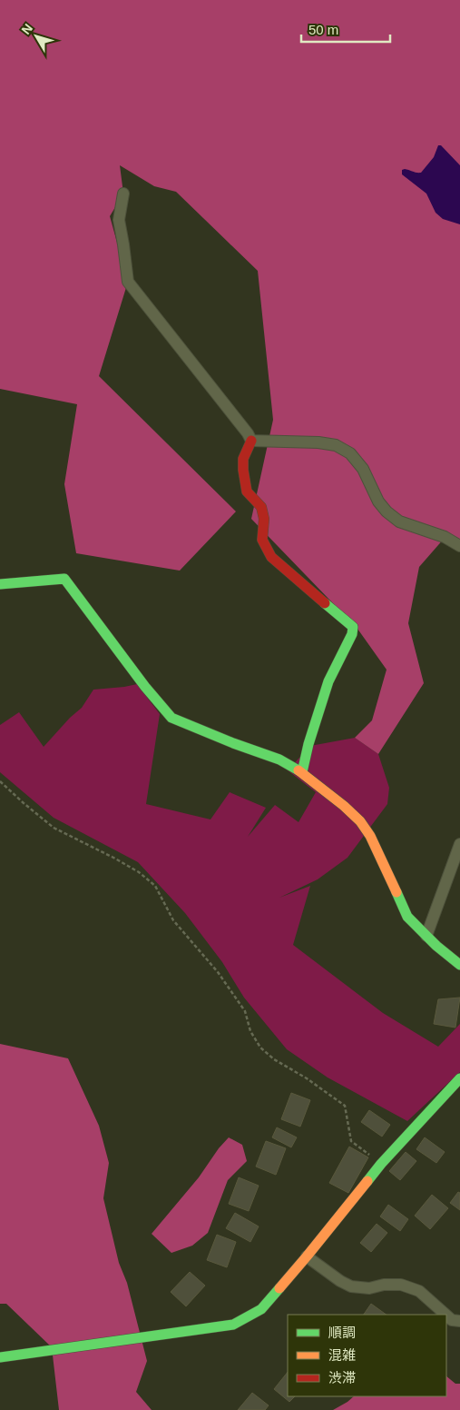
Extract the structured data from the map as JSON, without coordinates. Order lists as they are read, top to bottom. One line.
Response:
{"legend":["順調","混雑","渋滞"],"scale_bar":"50 m","north":"top left"}
